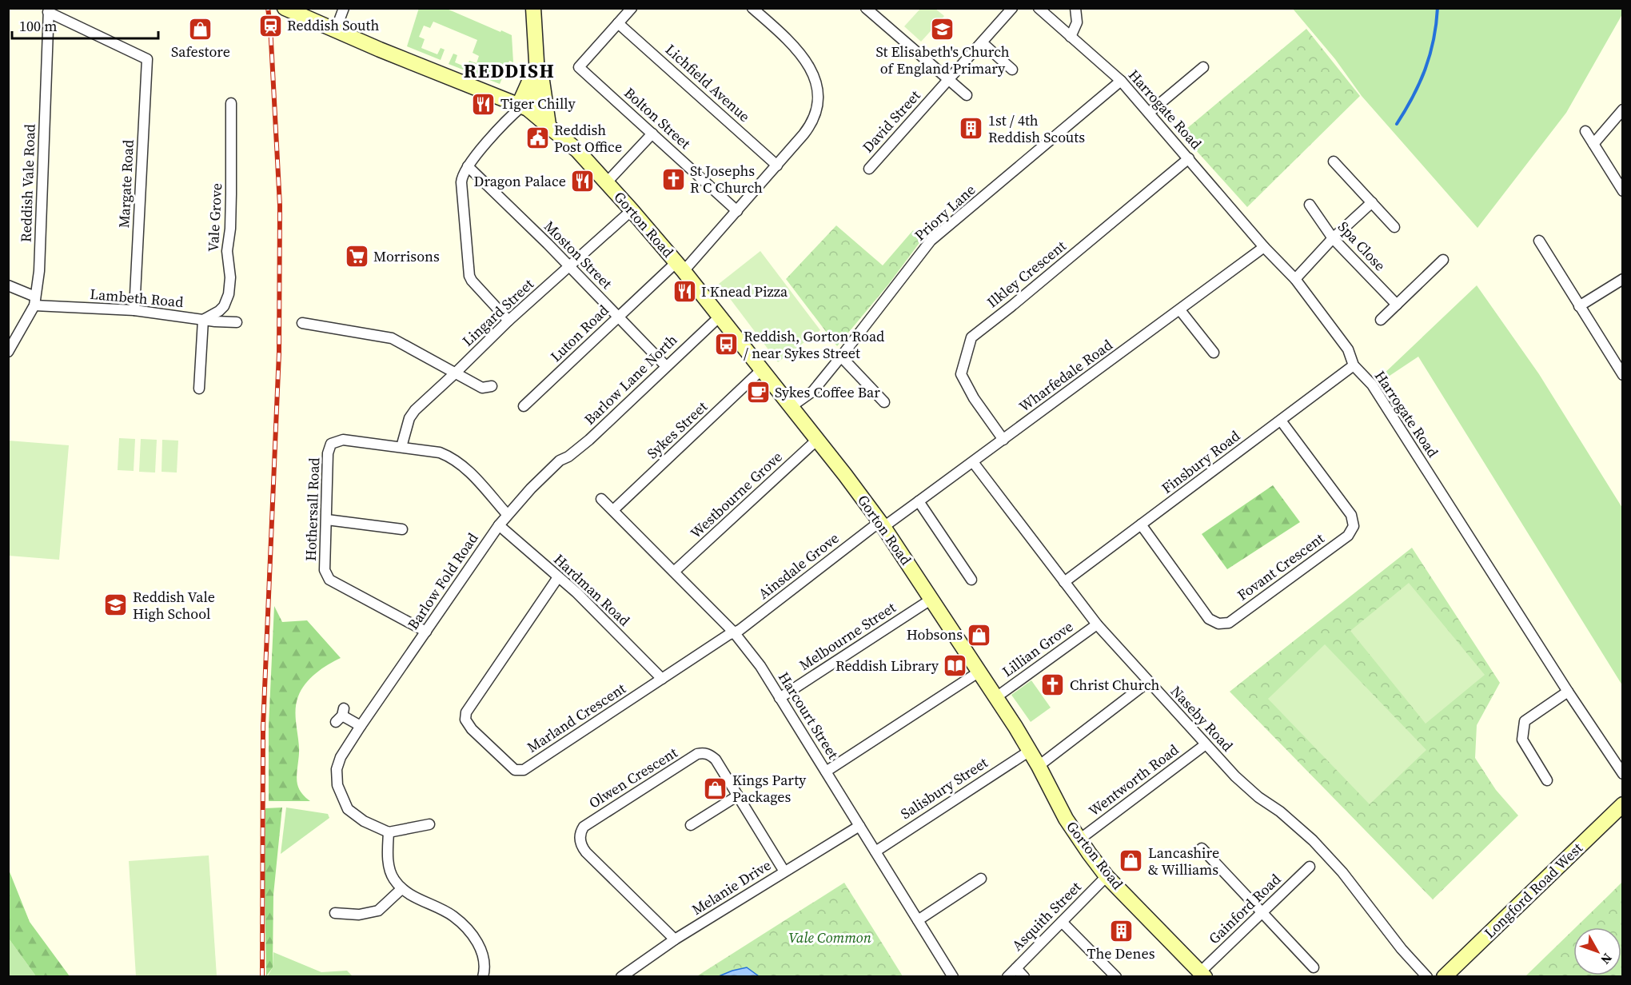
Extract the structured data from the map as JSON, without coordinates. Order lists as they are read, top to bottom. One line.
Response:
{"streets":{"main road":["Gorton Road","Longford Road West"],"street":["Lichfield Avenue","Harrogate Road","Bolton Street","David Street","Reddish Vale Road","Margate Road","Priory Lane","Vale Grove","Spa Close","Moston Street","Ilkley Crescent","Lambeth Road","Lingard Street","Luton Road","Wharfedale Road","Barlow Lane North","Sykes Street","Finsbury Road","Westbourne Grove","Hothersall Road","Ainsdale Grove","Fovant Crescent","Barlow Fold Road","Hardman Road","Melbourne Street","Lillian Grove","Harcourt Street","Marland Crescent","Naseby Road","Olwen Crescent","Wentworth Road","Salisbury Street","Melanie Drive","Gainford Road","Asquith Street"]},"crossings":[["Lichfield Avenue","Bolton Street"],["Lichfield Avenue","Luton Road"],["Harrogate Road","Priory Lane"],["Harrogate Road","Ilkley Crescent"],["Harrogate Road","Wharfedale Road"],["Harrogate Road","Finsbury Road"],["Bolton Street","Luton Road"],["Reddish Vale Road","Margate Road"],["Reddish Vale Road","Lambeth Road"],["Margate Road","Lambeth Road"],["Priory Lane","Gorton Road"],["Vale Grove","Lambeth Road"],["Gorton Road","Lingard Street"],["Gorton Road","Luton Road"],["Gorton Road","Wharfedale Road"],["Gorton Road","Barlow Lane North"],["Gorton Road","Sykes Street"],["Gorton Road","Westbourne Grove"],["Gorton Road","Ainsdale Grove"],["Gorton Road","Melbourne Street"],["Gorton Road","Lillian Grove"],["Gorton Road","Wentworth Road"],["Gorton Road","Salisbury Street"],["Gorton Road","Gainford Road"],["Gorton Road","Asquith Street"],["Moston Street","Lingard Street"],["Moston Street","Luton Road"],["Moston Street","Barlow Lane North"],["Ilkley Crescent","Wharfedale Road"],["Lingard Street","Hothersall Road"],["Wharfedale Road","Ainsdale Grove"],["Wharfedale Road","Naseby Road"],["Barlow Lane North","Barlow Fold Road"],["Sykes Street","Harcourt Street"],["Finsbury Road","Fovant Crescent"],["Finsbury Road","Naseby Road"],["Westbourne Grove","Harcourt Street"],["Hothersall Road","Barlow Fold Road"],["Ainsdale Grove","Harcourt Street"],["Ainsdale Grove","Marland Crescent"],["Barlow Fold Road","Hardman Road"],["Hardman Road","Marland Crescent"],["Melbourne Street","Harcourt Street"],["Lillian Grove","Naseby Road"],["Harcourt Street","Marland Crescent"],["Harcourt Street","Salisbury Street"],["Harcourt Street","Melanie Drive"],["Naseby Road","Wentworth Road"],["Olwen Crescent","Melanie Drive"]],"districts":["REDDISH"],"parks":["Vale Common"],"places":{"station":["Reddish South"],"shop":["Safestore","Hobsons","Kings Party Packages","Lancashire & Williams"],"school or university":["St Elisabeth's Church of England Primary","Reddish Vale High School"],"restaurant":["Tiger Chilly","Dragon Palace","I Knead Pizza"],"building":["1st / 4th Reddish Scouts","The Denes"],"public building":["Reddish Post Office"],"church":["St Josephs R C Church","Christ Church"],"supermarket":["Morrisons"],"bus stop":["Reddish, Gorton Road / near Sykes Street"],"cafe":["Sykes Coffee Bar"],"library":["Reddish Library"]},"scale_bar":"100 m","north":"bottom right"}
